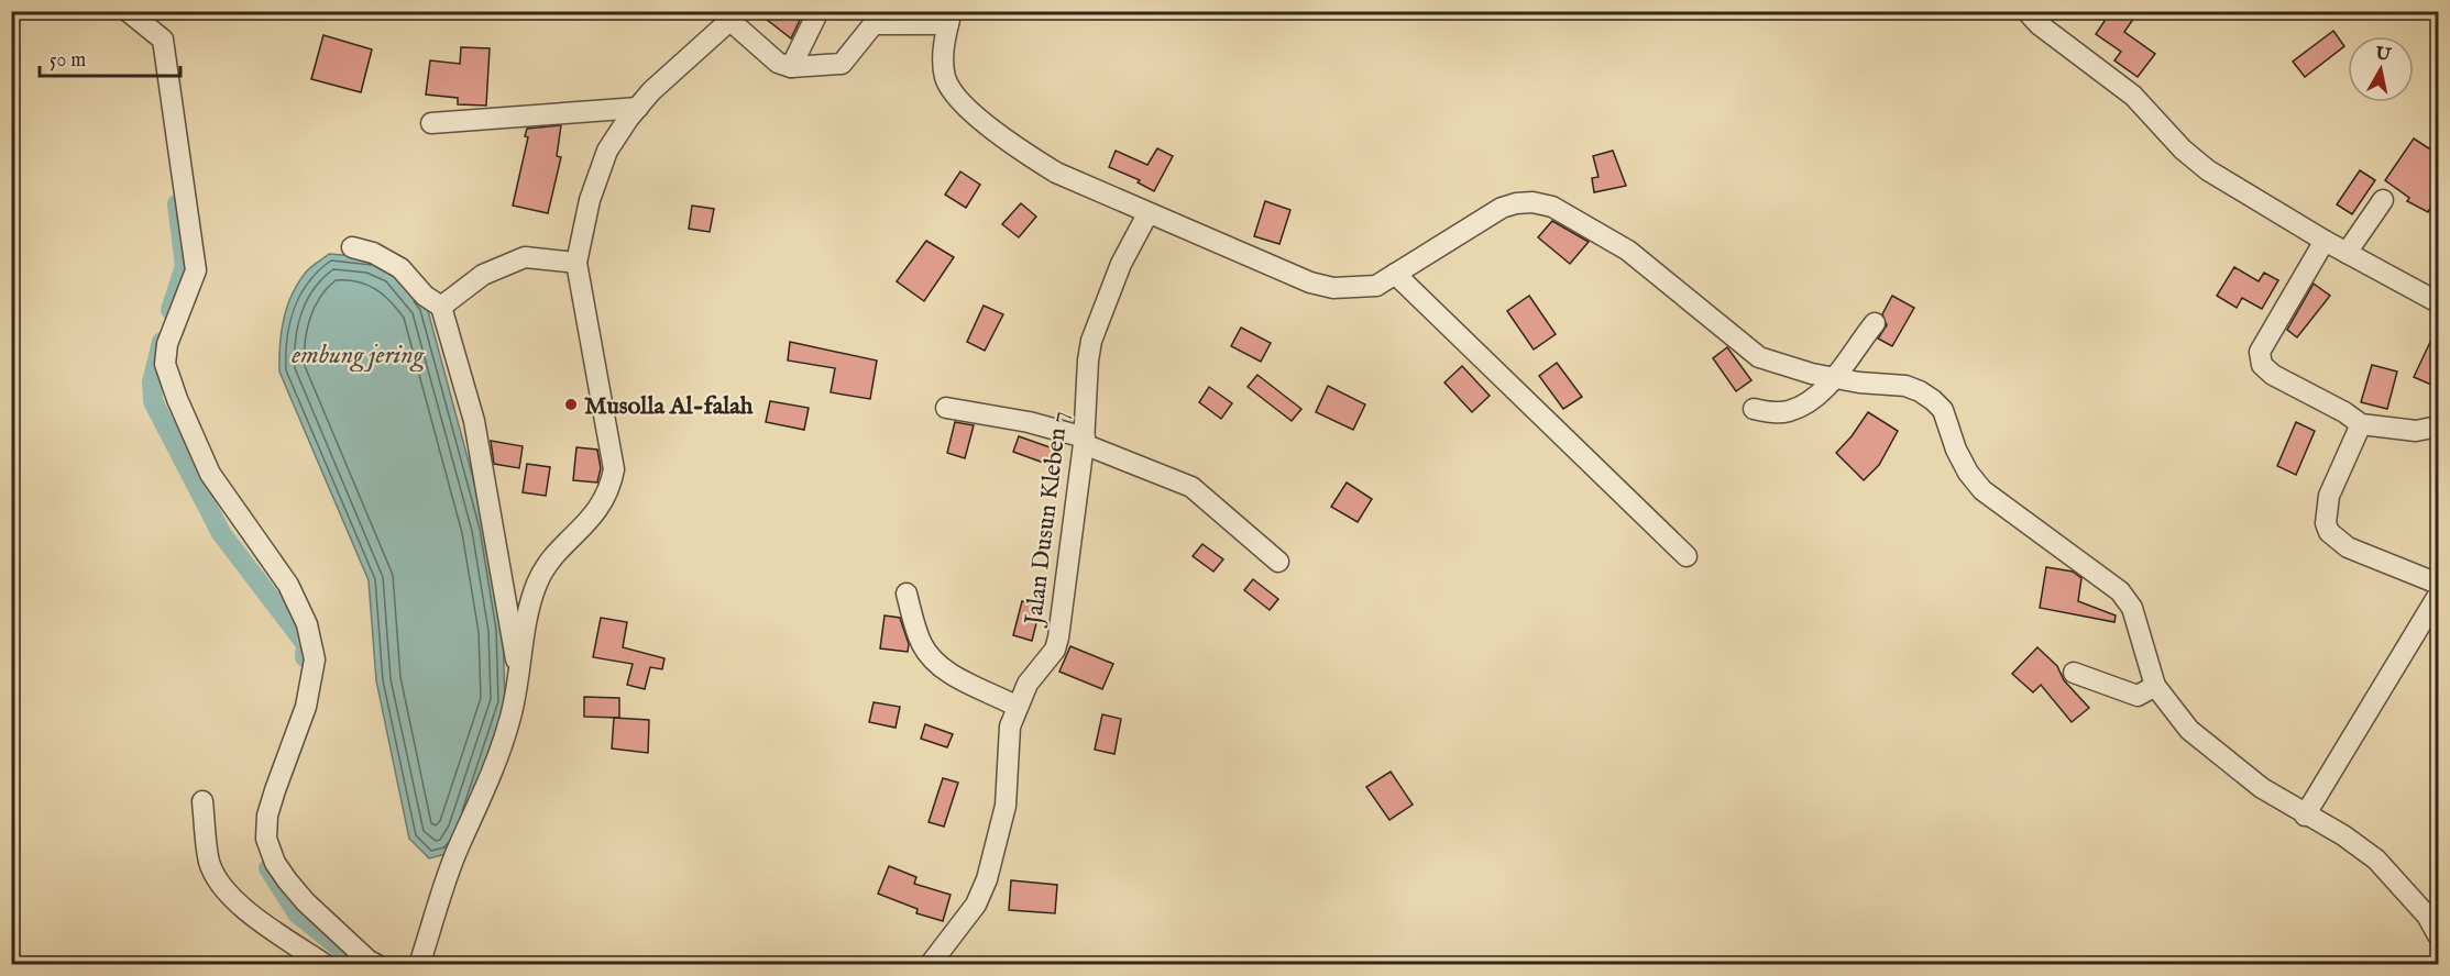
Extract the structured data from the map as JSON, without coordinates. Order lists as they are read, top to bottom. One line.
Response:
{"streets":{"street":["Jalan Dusun Kleben 7"]},"water":["embung jering"],"places":["Musolla Al-falah"],"scale_bar":"50 m","north":"top"}
